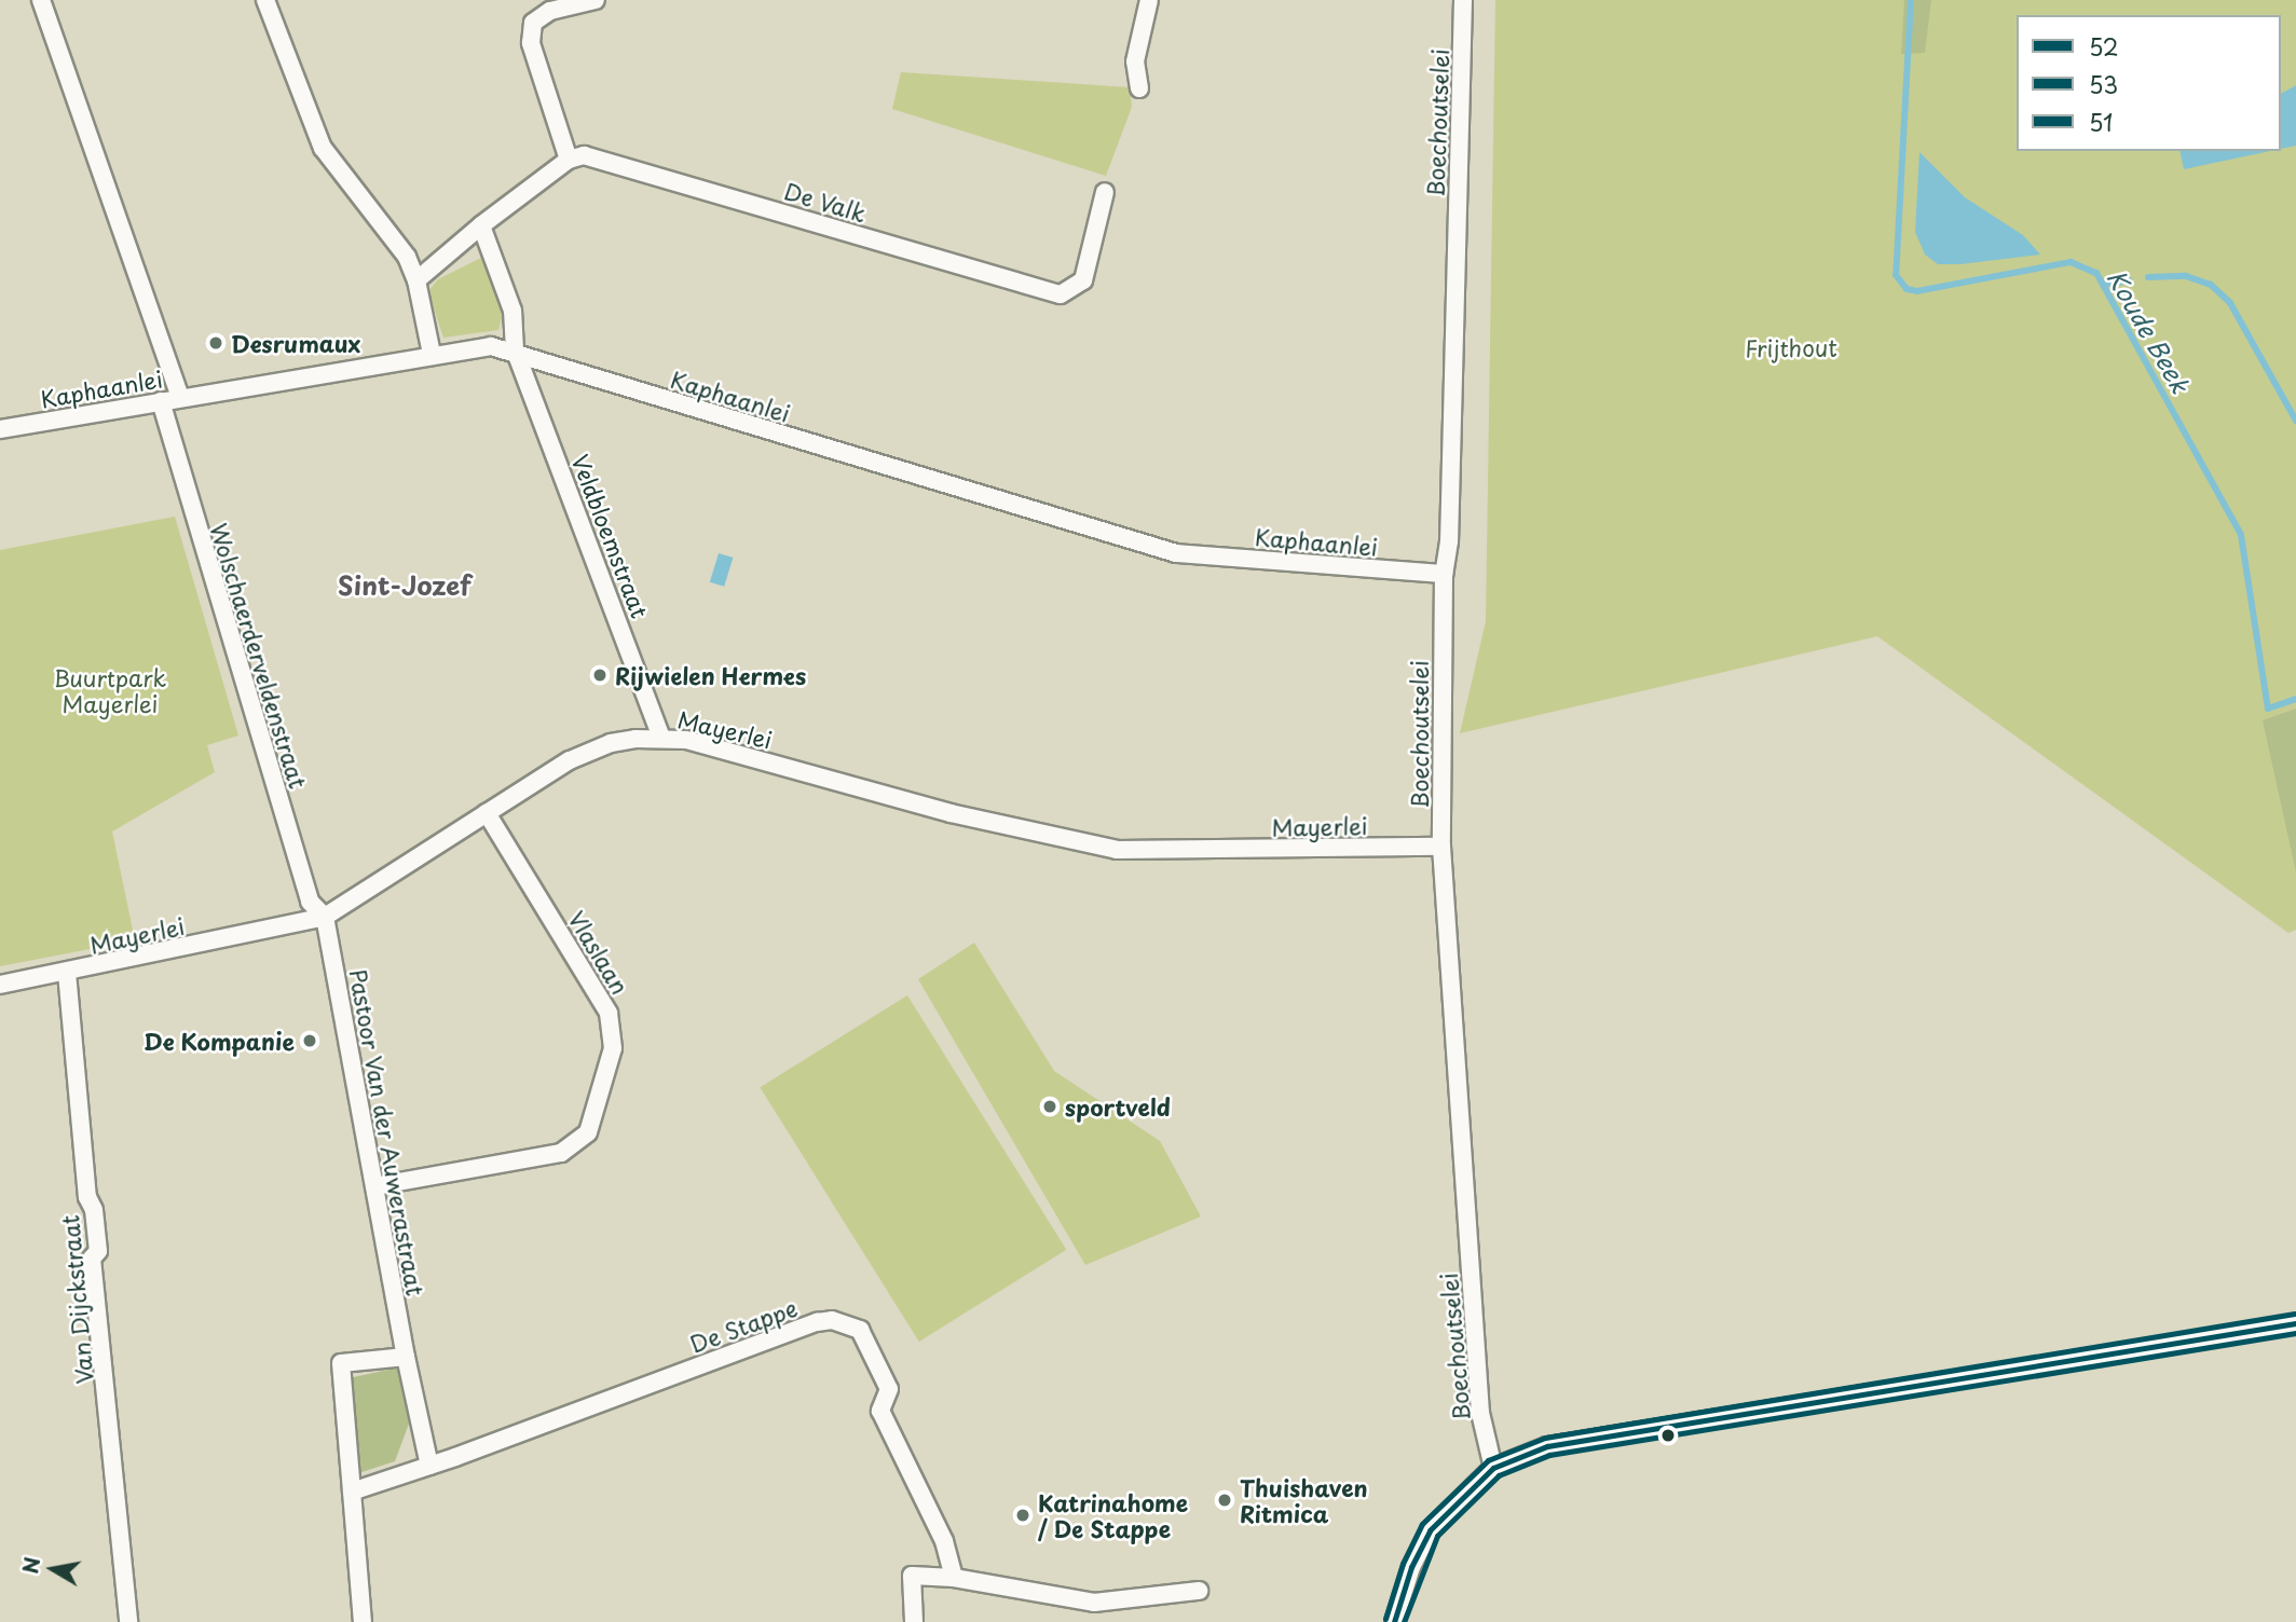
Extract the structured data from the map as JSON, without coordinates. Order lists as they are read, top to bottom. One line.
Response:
{"streets":{"street":["Boechoutselei","De Valk","Kaphaanlei","Veldbloemstraat","Wolschaerderveldenstraat","Mayerlei","Vlaslaan","Pastoor Van der Auwerastraat","Van Dijckstraat","De Stappe"]},"crossings":[["Boechoutselei","Kaphaanlei"],["Boechoutselei","Mayerlei"],["Kaphaanlei","Veldbloemstraat"],["Kaphaanlei","Wolschaerderveldenstraat"],["Veldbloemstraat","Mayerlei"],["Wolschaerderveldenstraat","Mayerlei"],["Wolschaerderveldenstraat","Pastoor Van der Auwerastraat"],["Mayerlei","Vlaslaan"],["Mayerlei","Pastoor Van der Auwerastraat"],["Mayerlei","Van Dijckstraat"],["Vlaslaan","Pastoor Van der Auwerastraat"],["Pastoor Van der Auwerastraat","De Stappe"]],"districts":["Sint-Jozef"],"water":["Koude Beek"],"parks":["Frijthout","Buurtpark Mayerlei"],"places":["Desrumaux","Rijwielen Hermes","De Kompanie","sportveld","Thuishaven Ritmica","Katrinahome / De Stappe"],"lines":["transit line 51","transit line 52","transit line 53"],"legend":["52","53","51"],"north":"left"}
